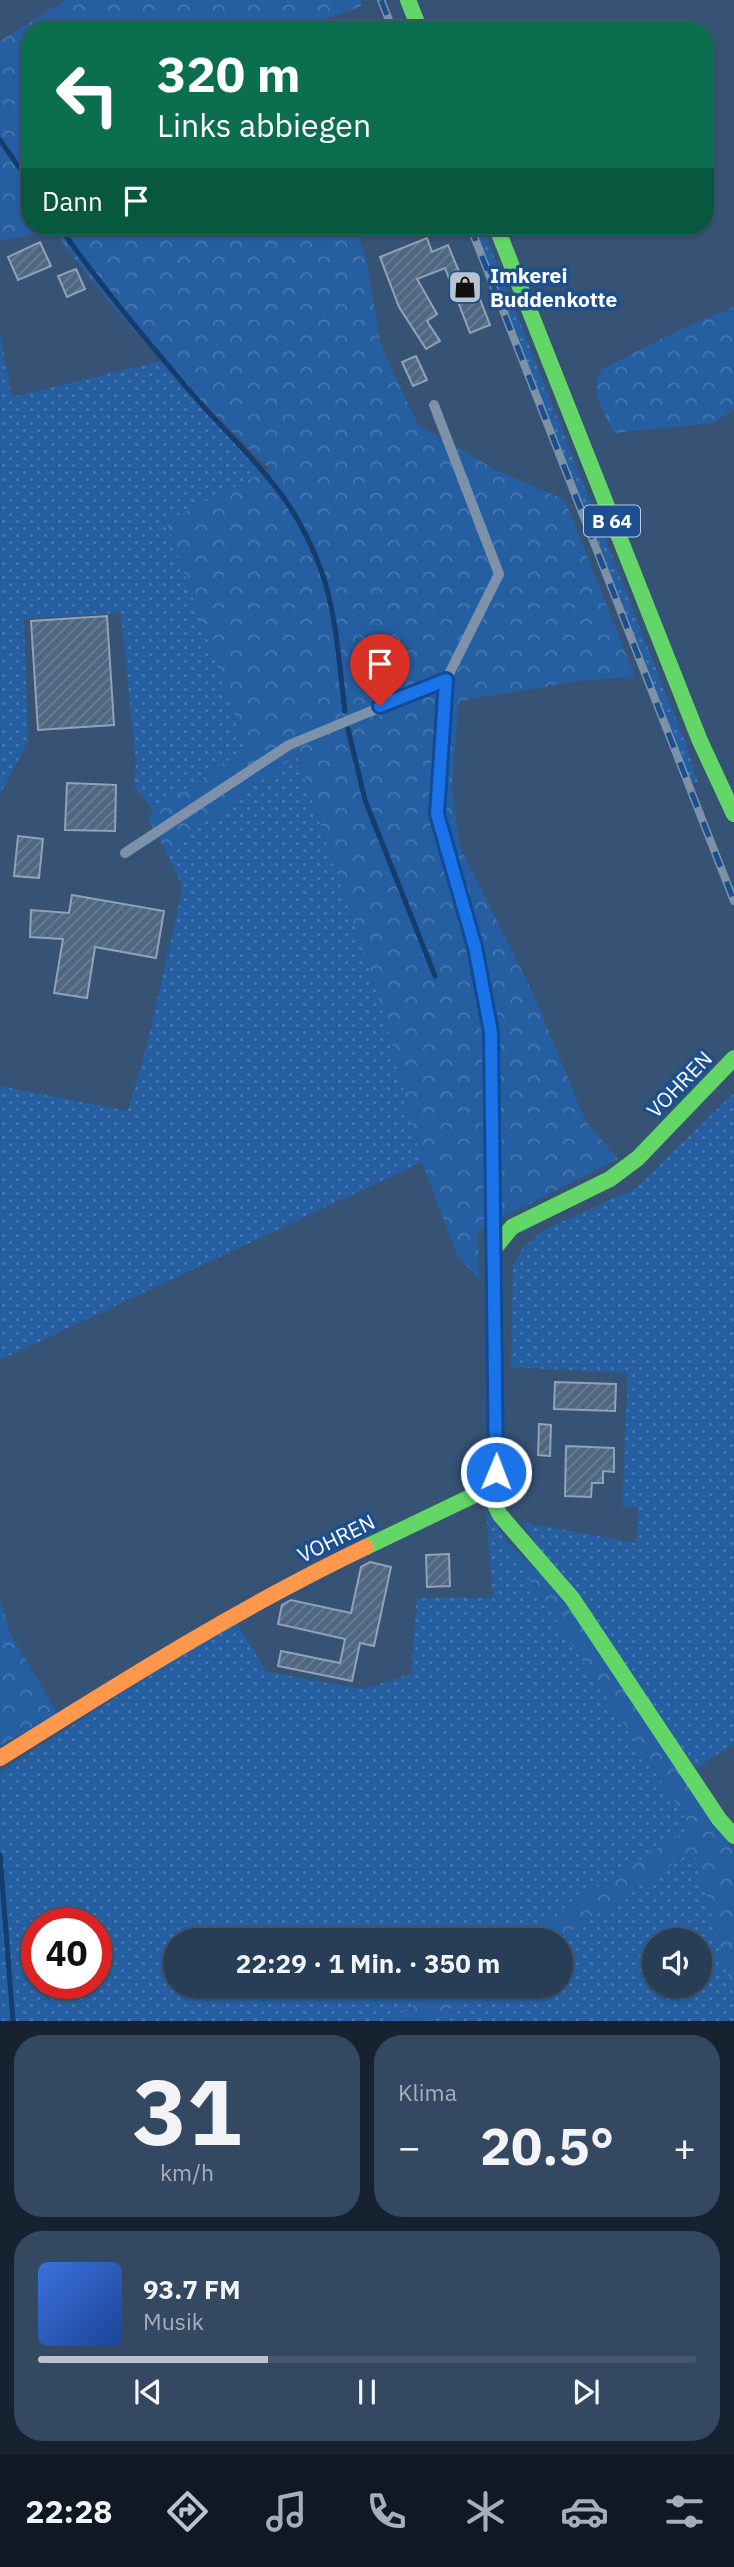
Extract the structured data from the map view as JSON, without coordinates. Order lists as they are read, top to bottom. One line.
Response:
{"streets":{"street":["B 64","VOHREN"]},"places":{"shop":["Imkerei Buddenkotte"]},"page":{"turn":["320 m","Links abbiegen"],"then":"Dann","limit":"40","trip":"22:29 · 1 Min. · 350 m","tile":[["31","km/h"],"Klima"],"heat":["−","20.5°","+"],"song":["93.7 FM","Musik"],"tabs":"22:28"}}
